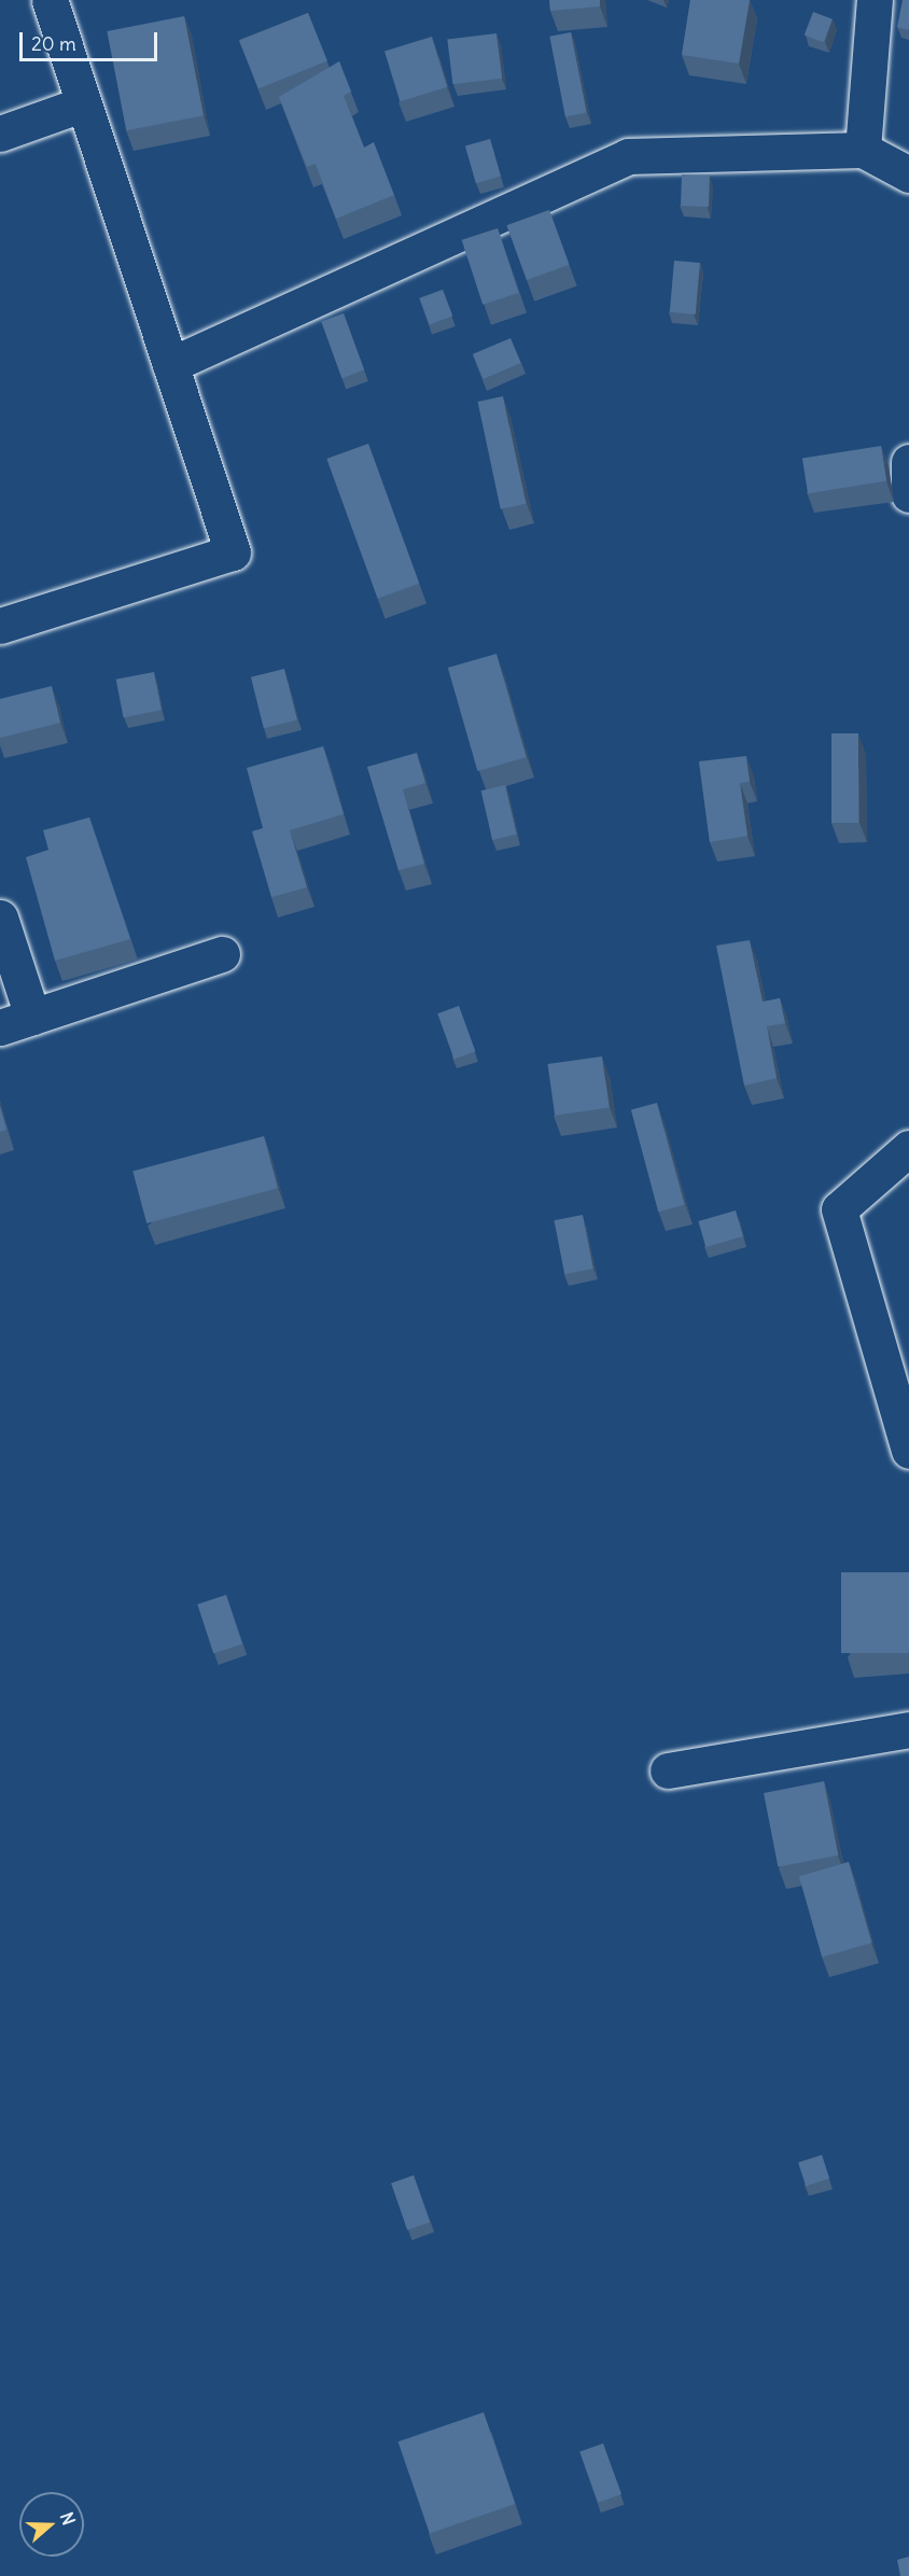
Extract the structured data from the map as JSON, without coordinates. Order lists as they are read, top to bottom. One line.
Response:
{"scale_bar":"20 m","north":"right"}
